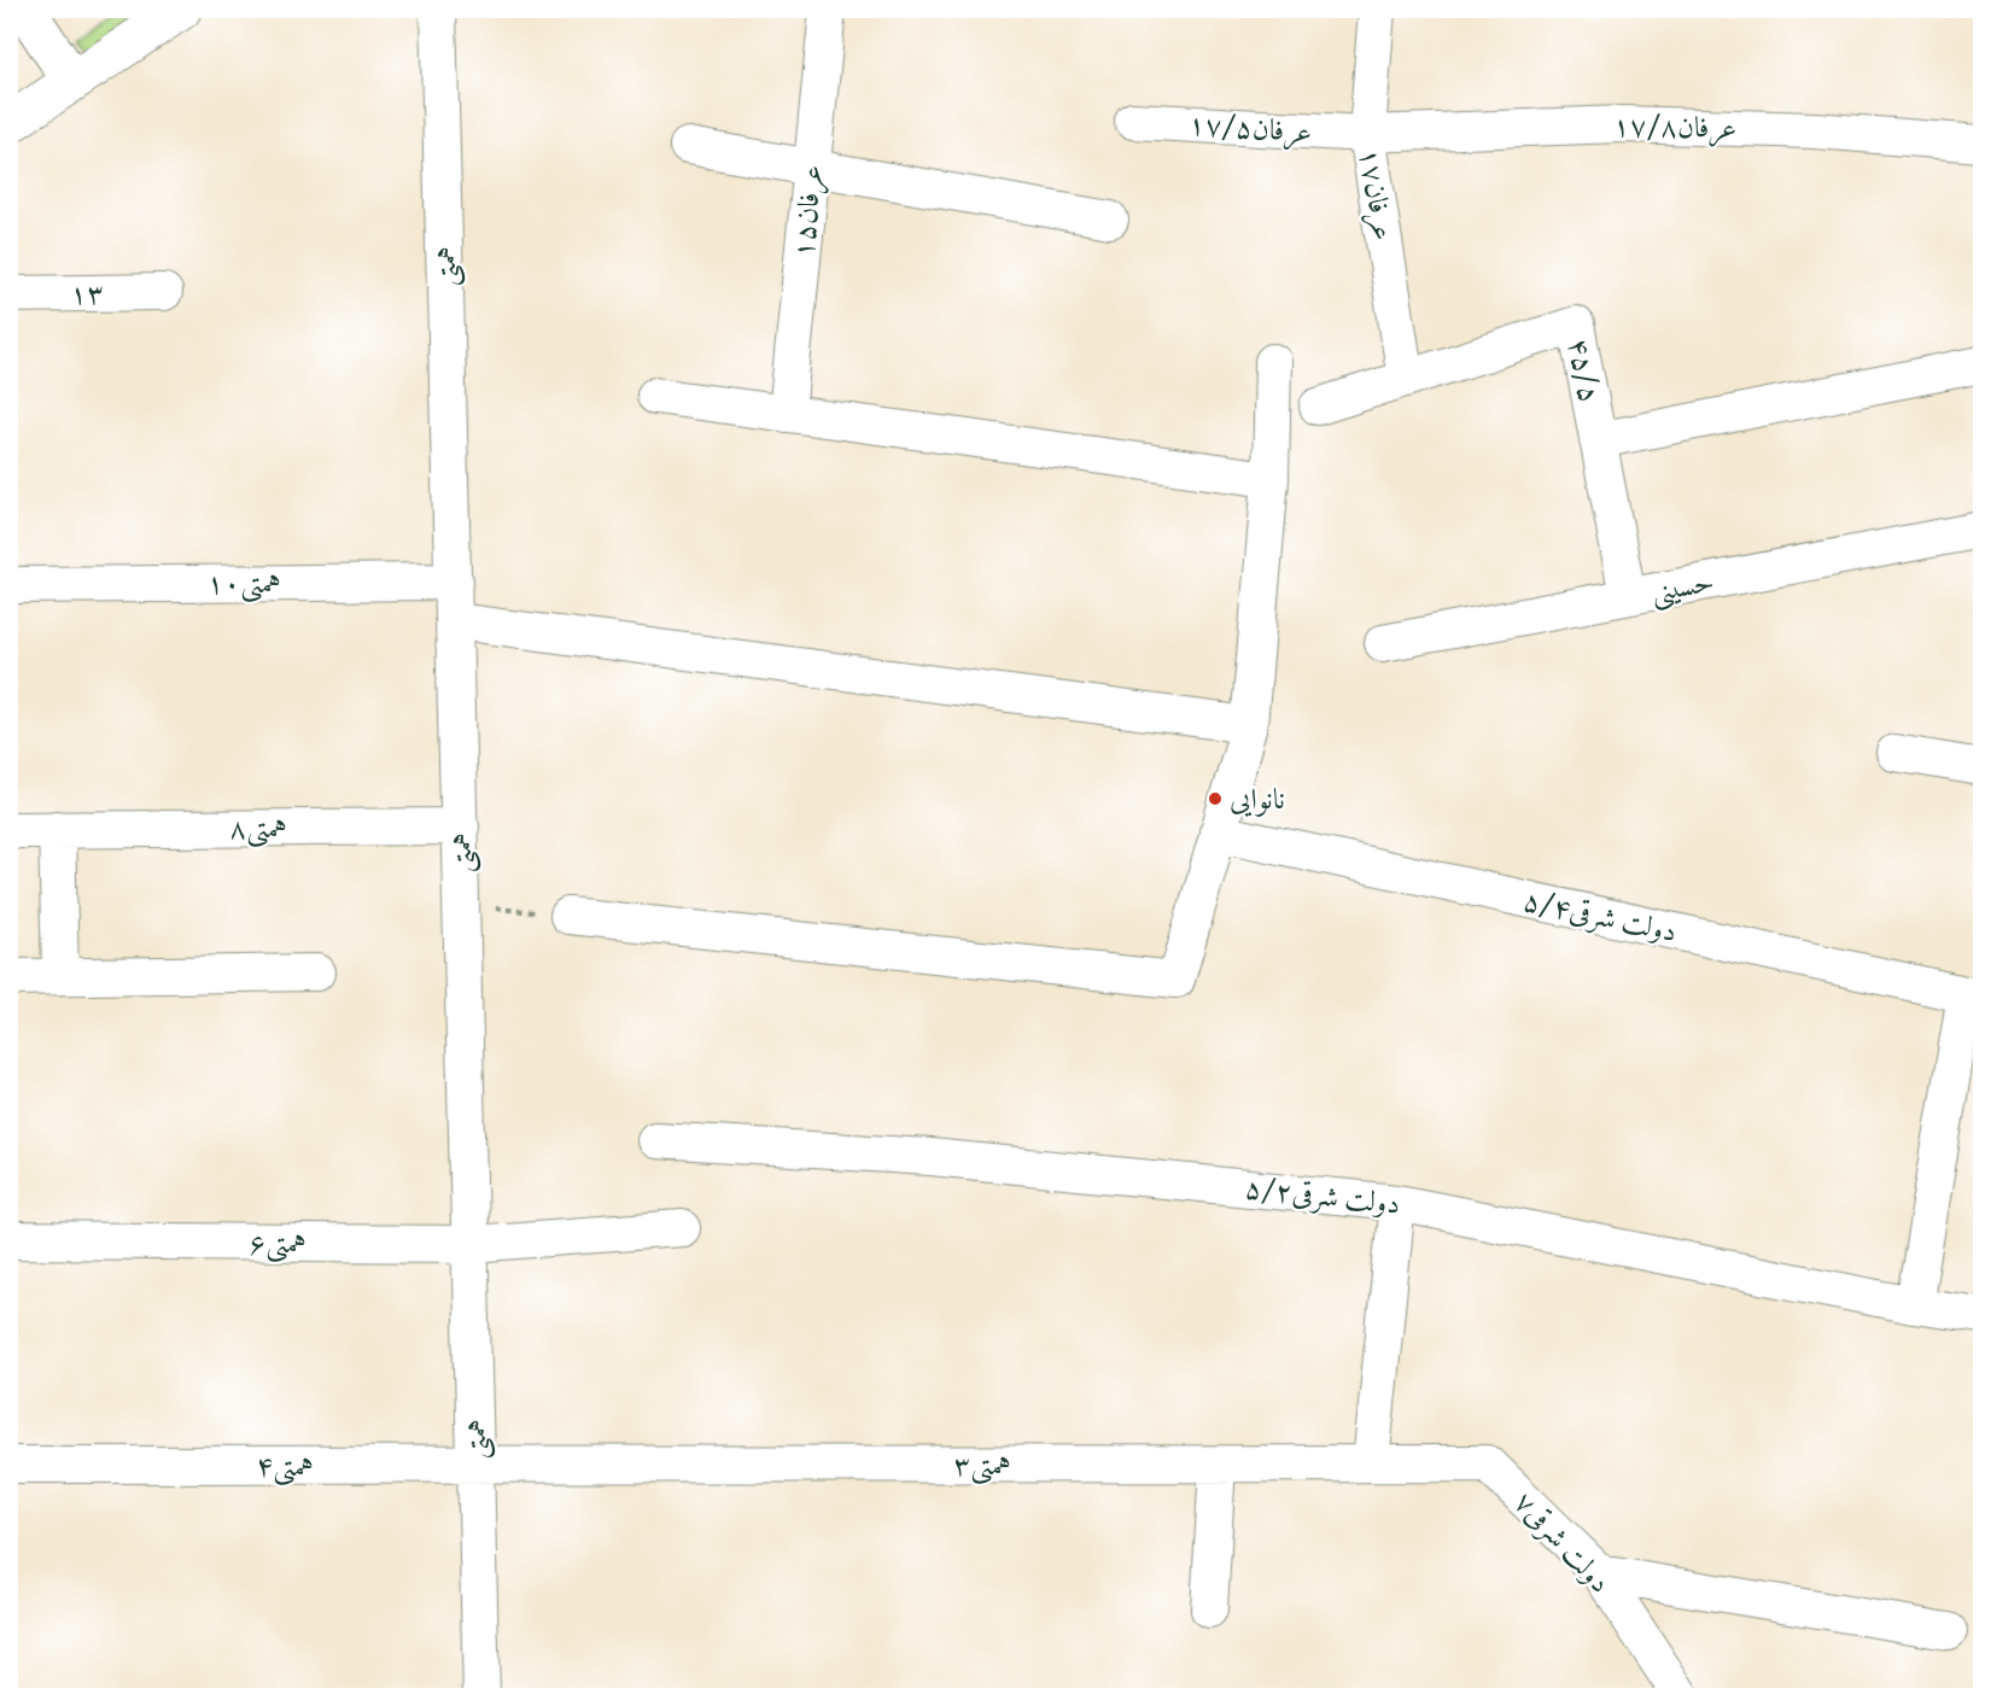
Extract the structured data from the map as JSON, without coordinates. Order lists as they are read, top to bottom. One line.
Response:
{"streets":{"street":["۱۷/۸عرفان","۱۷/۵عرفان","۱۷عرفان","۱۵عرفان","همتی","۱۳","۴۵/۵","۱۰همتی","حسینی","همتی۸","۵/۴دولت شرقی","۵/۲دولت شرقی","۶همتی","۳همتی","۴همتی","۷دولت شرقی"]},"crossings":[["۱۷/۸عرفان","۱۷/۵عرفان"],["۱۷/۸عرفان","۱۷عرفان"],["۱۷/۵عرفان","۱۷عرفان"],["۱۷عرفان","۴۵/۵"],["همتی","۱۰همتی"],["همتی","همتی۸"],["همتی","۶همتی"],["همتی","۳همتی"],["همتی","۴همتی"],["۴۵/۵","حسینی"],["۳همتی","۴همتی"],["۳همتی","۷دولت شرقی"]],"places":["نانوایی"]}
